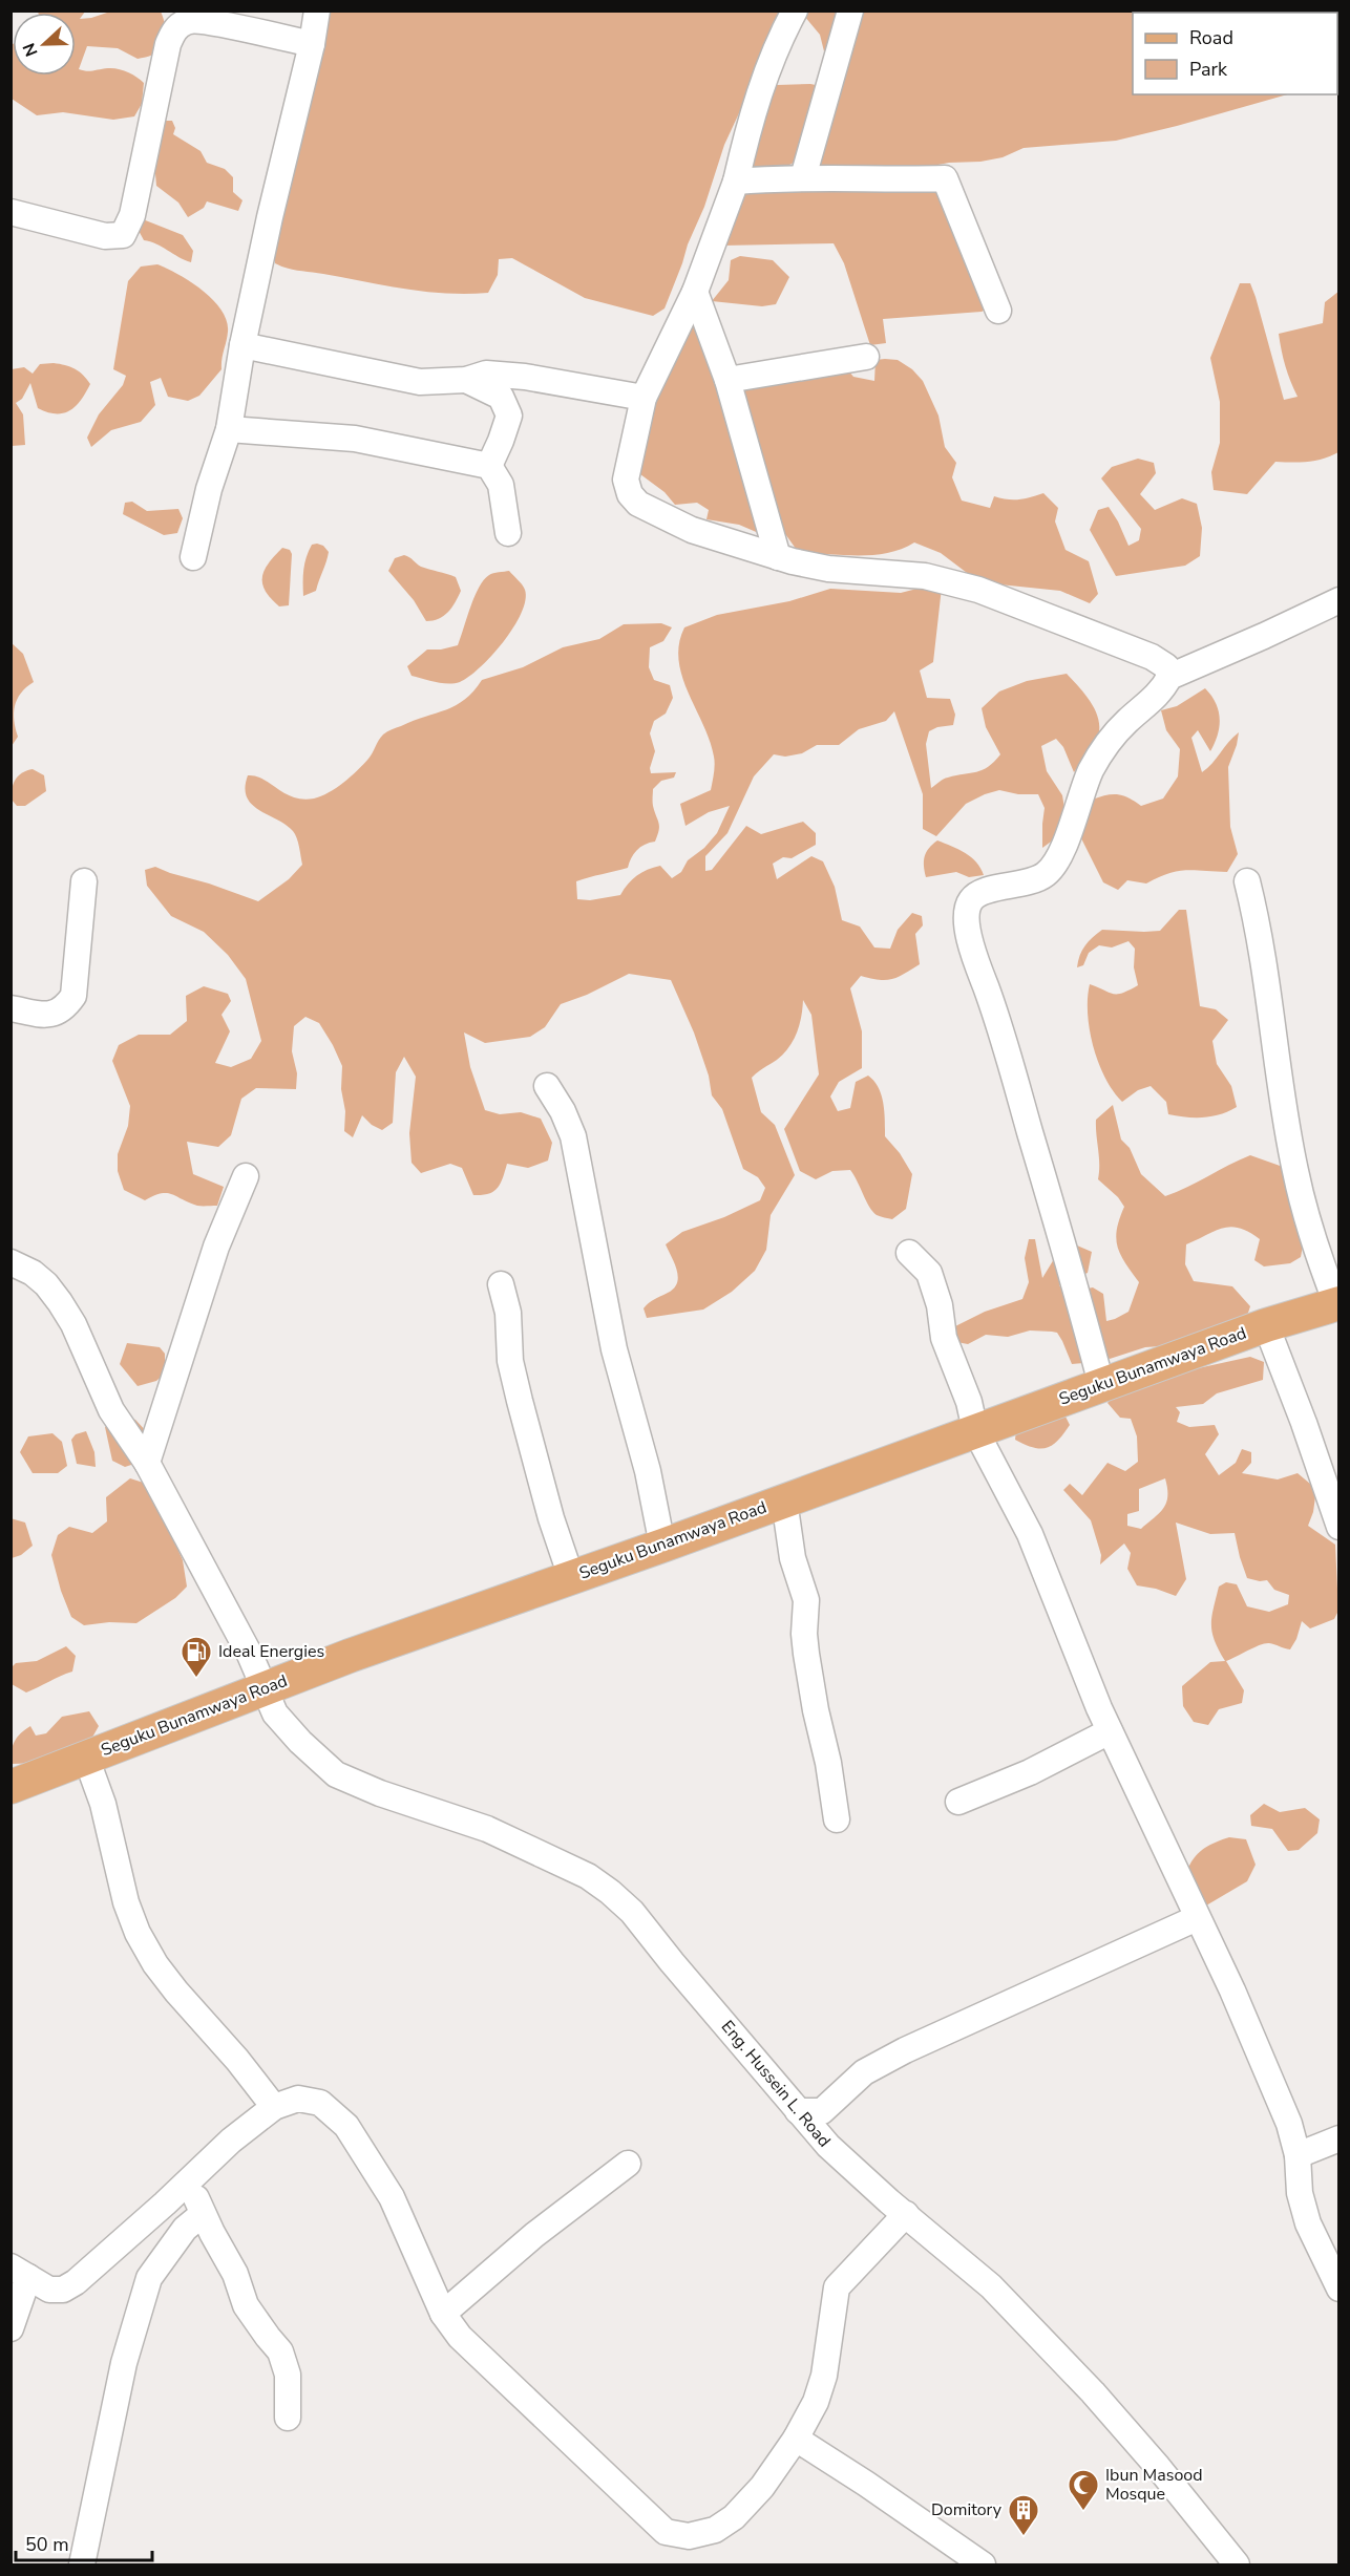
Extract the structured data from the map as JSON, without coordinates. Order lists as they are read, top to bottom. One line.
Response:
{"streets":{"main road":["Seguku Bunamwaya Road"],"street":["Eng. Hussein L. Road"]},"crossings":[["Seguku Bunamwaya Road","Eng. Hussein L. Road"]],"places":{"fuel station":["Ideal Energies"],"mosque":["Ibun Masood Mosque"],"building":["Domitory"]},"legend":["Road","Park"],"scale_bar":"50 m","north":"left"}
